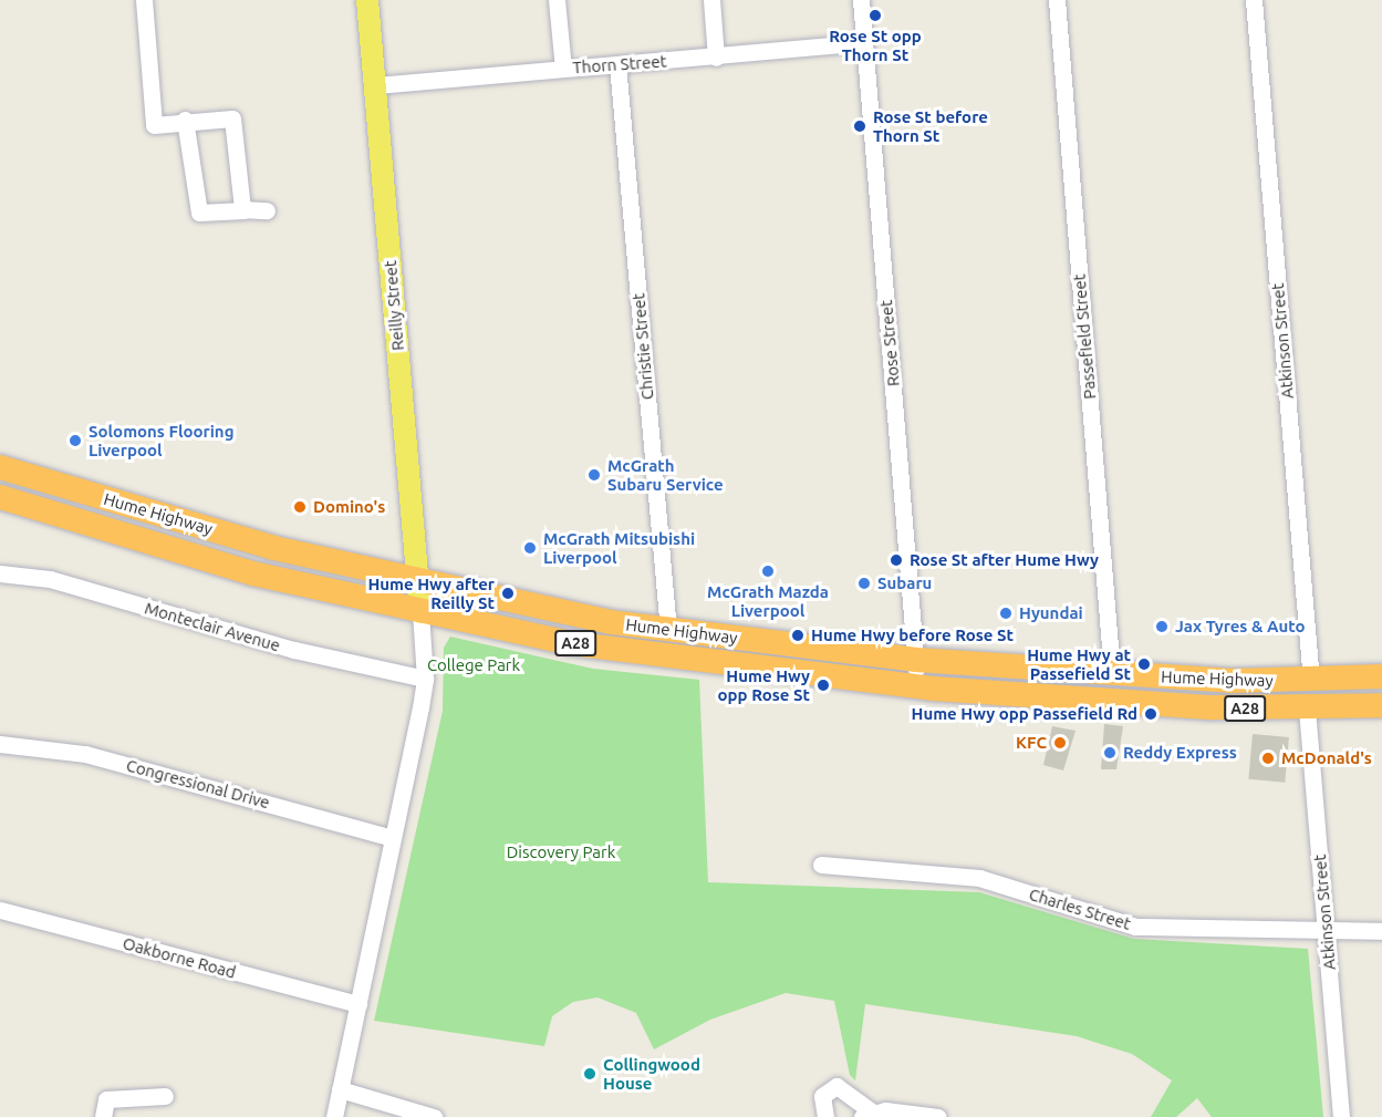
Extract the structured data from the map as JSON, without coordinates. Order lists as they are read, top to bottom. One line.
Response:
{"streets":{"highway":["Hume Highway","A28"],"main road":["Reilly Street"],"street":["Thorn Street","Passefield Street","Atkinson Street","Rose Street","Christie Street","Monteclair Avenue","Congressional Drive","Charles Street","Oakborne Road"]},"crossings":[["Thorn Street","Reilly Street"],["Thorn Street","Rose Street"],["Thorn Street","Christie Street"],["Reilly Street","Hume Highway"],["Passefield Street","Hume Highway"],["Atkinson Street","Hume Highway"],["Atkinson Street","Charles Street"],["Rose Street","Hume Highway"],["Christie Street","Hume Highway"]],"parks":["College Park","Discovery Park"],"places":["Rose St opp Thorn St","Rose St before Thorn St","Solomons Flooring Liverpool","McGrath Subaru Service","Domino's","McGrath Mitsubishi Liverpool","Rose St after Hume Hwy","McGrath Mazda Liverpool","Subaru","Hume Hwy after Reilly St","Hyundai","Jax Tyres & Auto","Hume Hwy before Rose St","Hume Hwy at Passefield St","Hume Hwy opp Rose St","Hume Hwy opp Passefield Rd","KFC","Reddy Express","McDonald's","Collingwood House"]}
